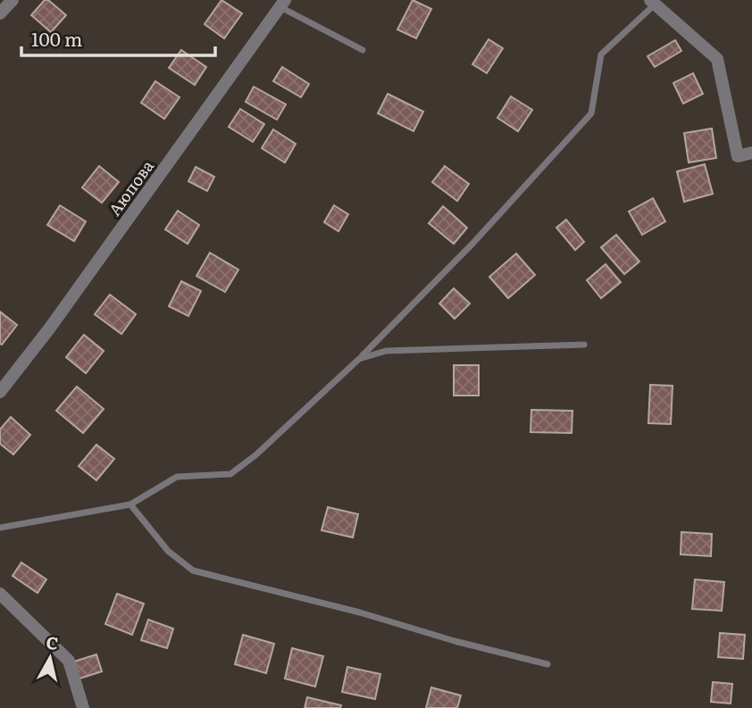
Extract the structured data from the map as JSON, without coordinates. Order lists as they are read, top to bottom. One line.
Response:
{"streets":{"street":["Аюпова"]},"scale_bar":"100 m","north":"top"}
